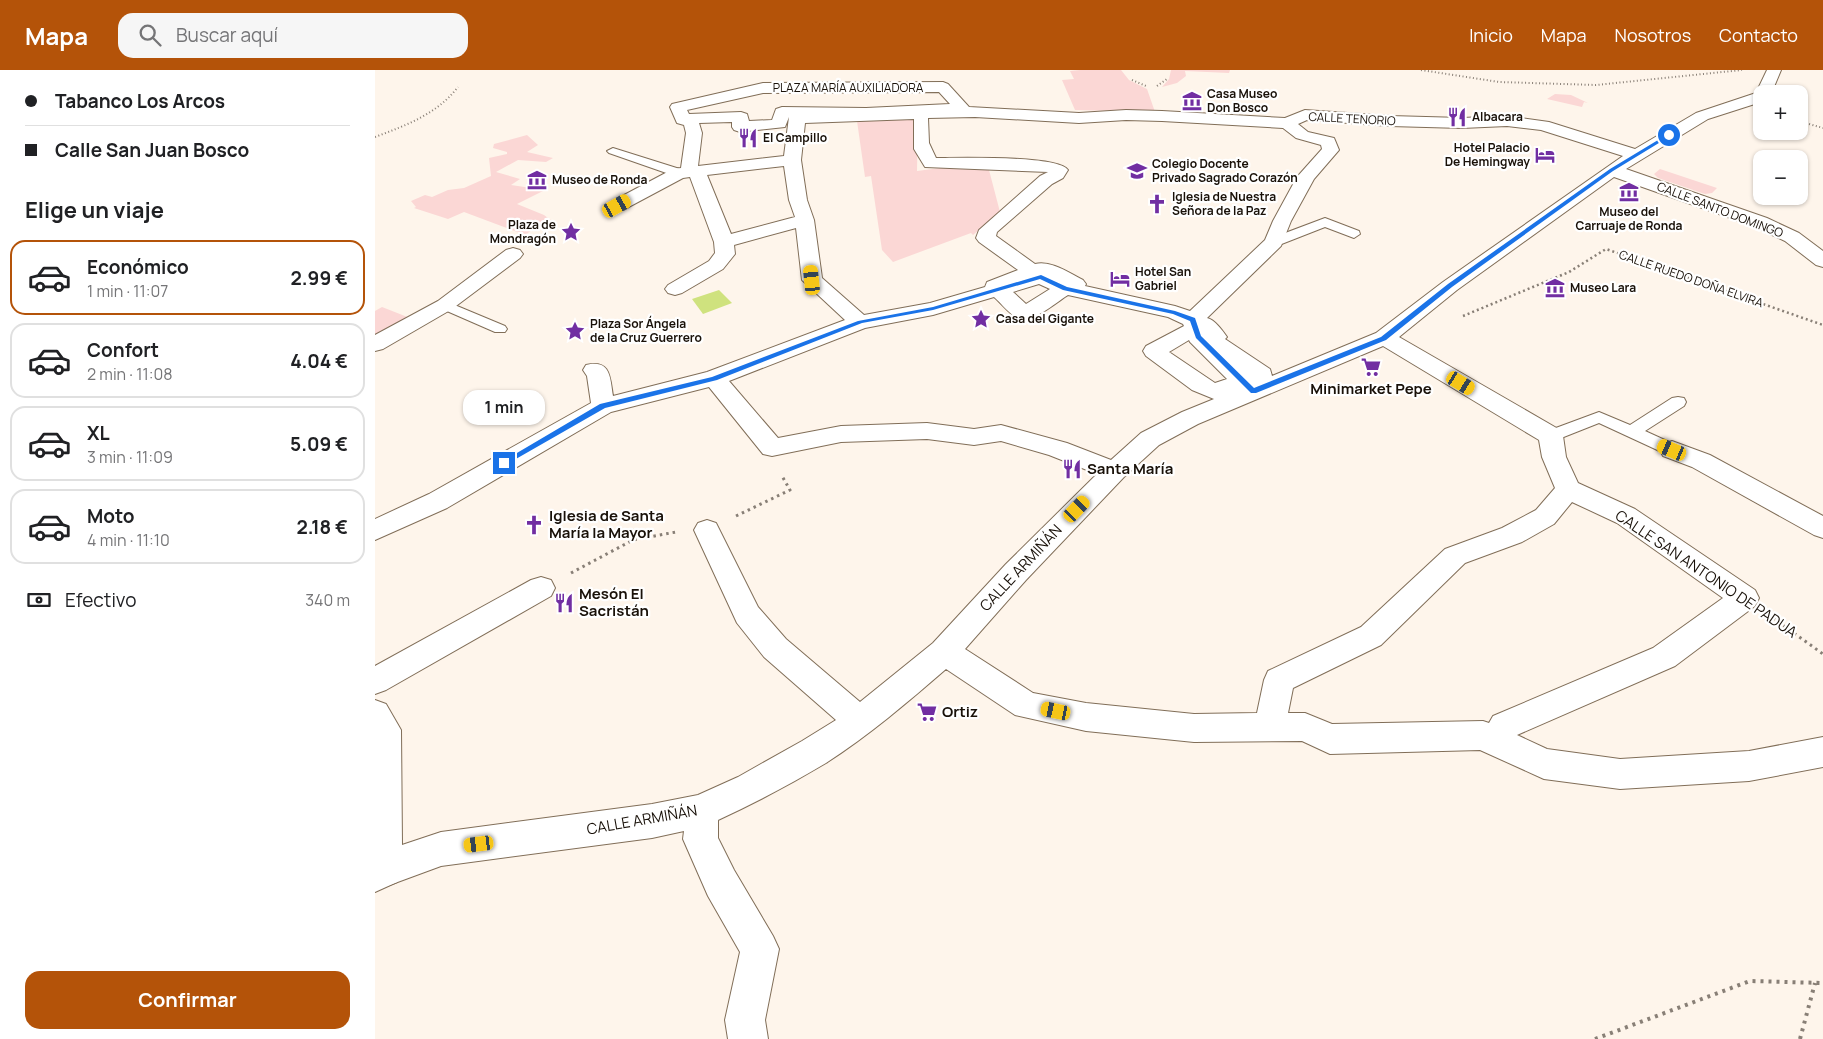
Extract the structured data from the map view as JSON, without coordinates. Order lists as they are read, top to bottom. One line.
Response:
{"streets":{"street":["PLAZA MARÍA AUXILIADORA","CALLE TENORIO","CALLE SANTO DOMINGO","CALLE ARMIÑÁN","CALLE SAN ANTONIO DE PADUA"],"path":["CALLE RUEDO DOÑA ELVIRA"]},"crossings":[["CALLE TENORIO","CALLE ARMIÑÁN"],["CALLE SANTO DOMINGO","CALLE ARMIÑÁN"]],"places":{"museum":["Casa Museo Don Bosco","Museo de Ronda","Museo del Carruaje de Ronda","Museo Lara"],"restaurant":["Albacara","El Campillo","Santa María","Mesón El Sacristán"],"hotel":["Hotel Palacio De Hemingway","Hotel San Gabriel"],"school or university":["Colegio Docente Privado Sagrado Corazón"],"church":["Iglesia de Nuestra Señora de la Paz","Iglesia de Santa María la Mayor"],"place":["Plaza de Mondragón","Casa del Gigante","Plaza Sor Ángela de la Cruz Guerrero"],"supermarket":["Minimarket Pepe","Ortiz"]},"page":{"header":"Mapa","search":"Buscar aquí","nav":["Inicio","Mapa","Nosotros","Contacto"],"banner":["Tabanco Los Arcos","Calle San Juan Bosco"],"map_buttons":["+","−"],"heading":"Elige un viaje","list":[{"name":"Económico","note":"1 min · 11:07","value":"2.99 €"},{"name":"Confort","note":"2 min · 11:08","value":"4.04 €"},{"name":"XL","note":"3 min · 11:09","value":"5.09 €"},{"name":"Moto","note":"4 min · 11:10","value":"2.18 €"}],"bubble":"1 min","pay":["Efectivo","340 m"],"buttons":"Confirmar"}}
